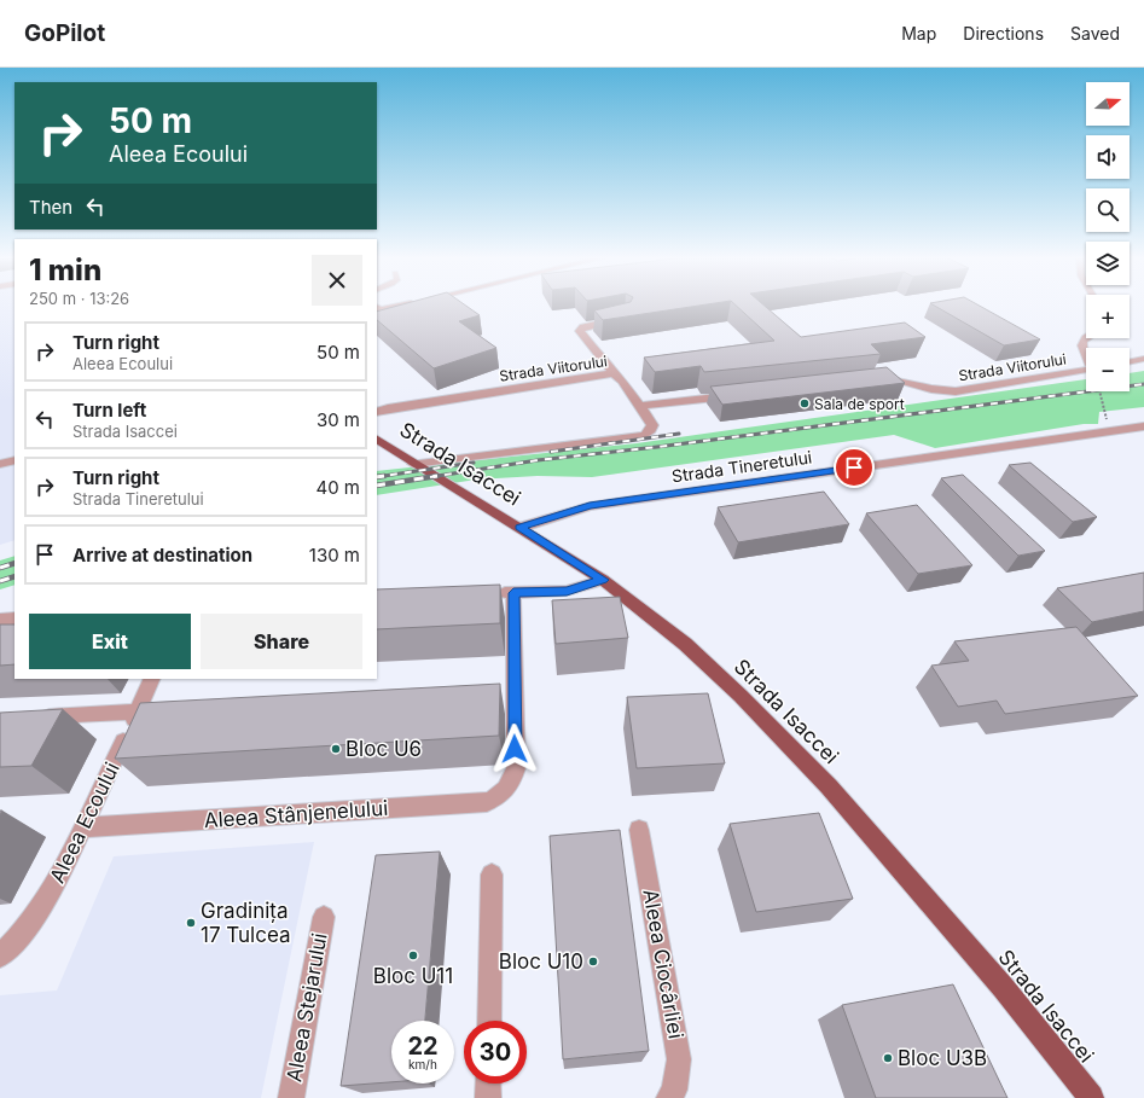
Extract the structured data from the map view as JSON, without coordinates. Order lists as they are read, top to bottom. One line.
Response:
{"streets":{"main road":["Strada Isaccei"],"street":["Strada Viitorului","Strada Tineretului","Aleea Stânjenelului","Aleea Ecoului","Aleea Ciocârliei","Aleea Stejarului"]},"crossings":[["Strada Viitorului","Strada Isaccei"],["Strada Isaccei","Strada Tineretului"],["Aleea Stânjenelului","Aleea Ecoului"]],"places":["Sala de sport","Bloc U6","Gradinița 17 Tulcea","Bloc U11","Bloc U10","Bloc U3B"],"north":"right","page":{"header":"GoPilot","nav":["Map","Directions","Saved"],"map_buttons":["+","−"],"turn":["50 m","Aleea Ecoului"],"then":"Then","heading":["1 min","250 m · 13:26"],"list":[{"name":"Turn right","note":"Aleea Ecoului","value":"50 m"},{"name":"Turn left","note":"Strada Isaccei","value":"30 m"},{"name":"Turn right","note":"Strada Tineretului","value":"40 m"},{"name":"Arrive at destination","value":"130 m"}],"buttons":["Exit","Share"],"speed":"22 km/h","limit":"30"}}
